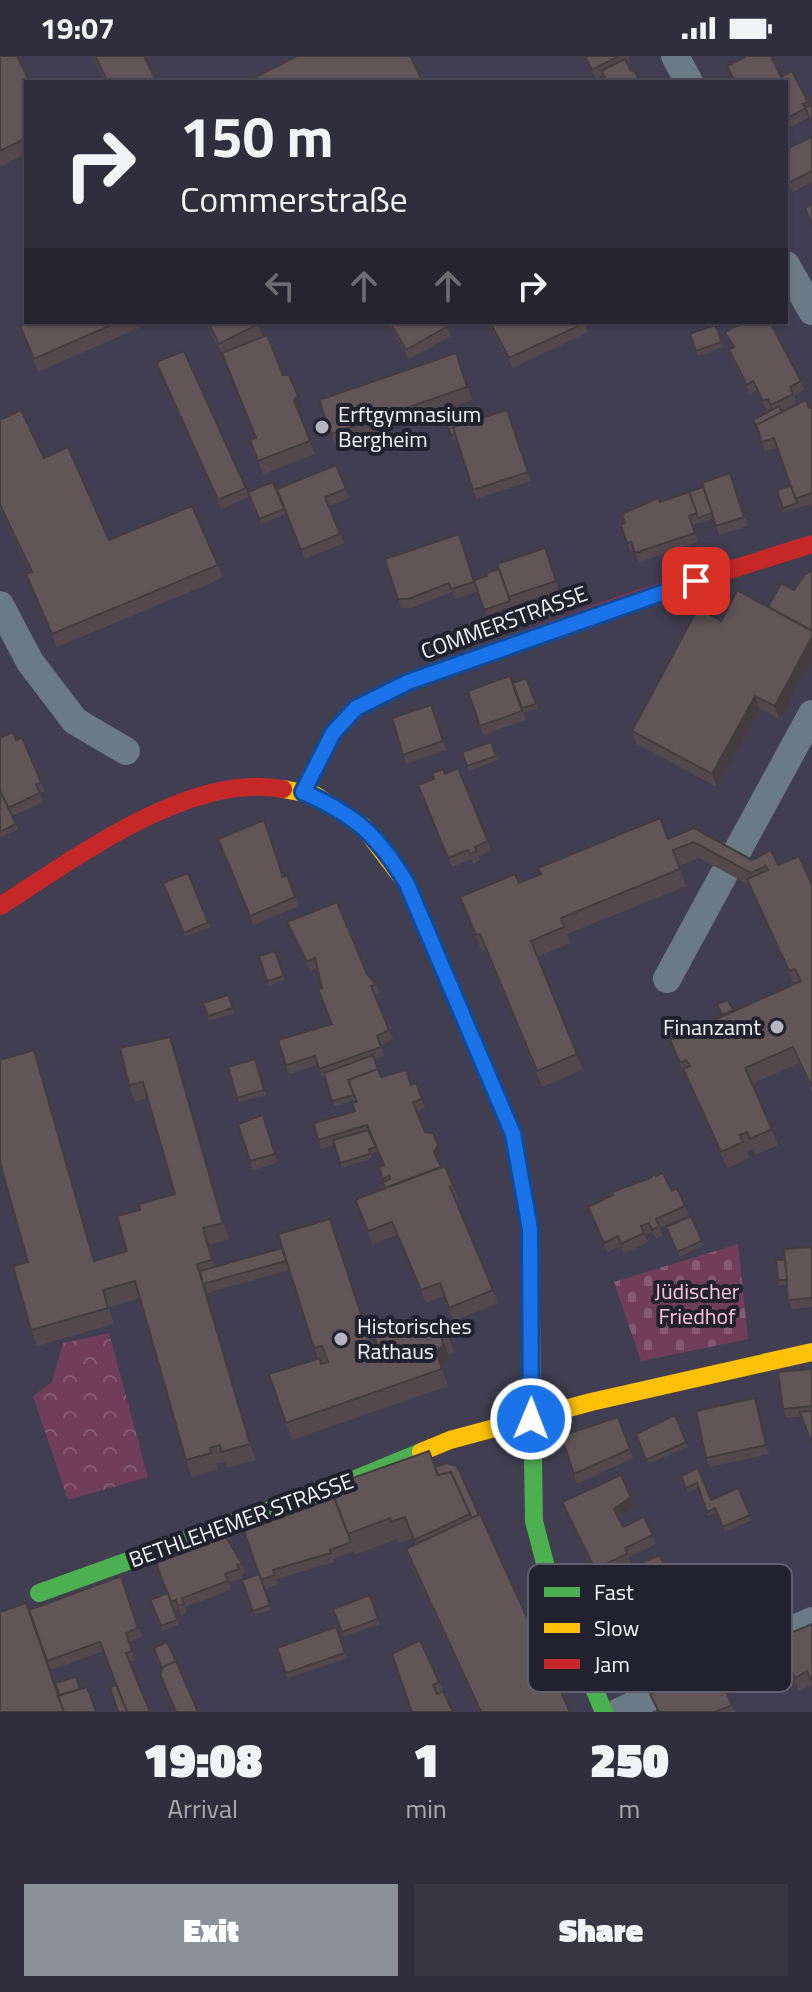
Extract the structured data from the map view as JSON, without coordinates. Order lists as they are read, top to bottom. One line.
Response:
{"streets":{"street":["COMMERSTRASSE","BETHLEHEMER STRASSE"]},"parks":["Jüdischer Friedhof"],"places":["Erftgymnasium Bergheim","Finanzamt","Historisches Rathaus"],"legend":["Fast","Slow","Jam"],"page":{"status":"19:07","turn":["150 m","Commerstraße"],"eta":["19:08","Arrival","1","min","250","m"],"buttons":["Exit","Share"]}}
